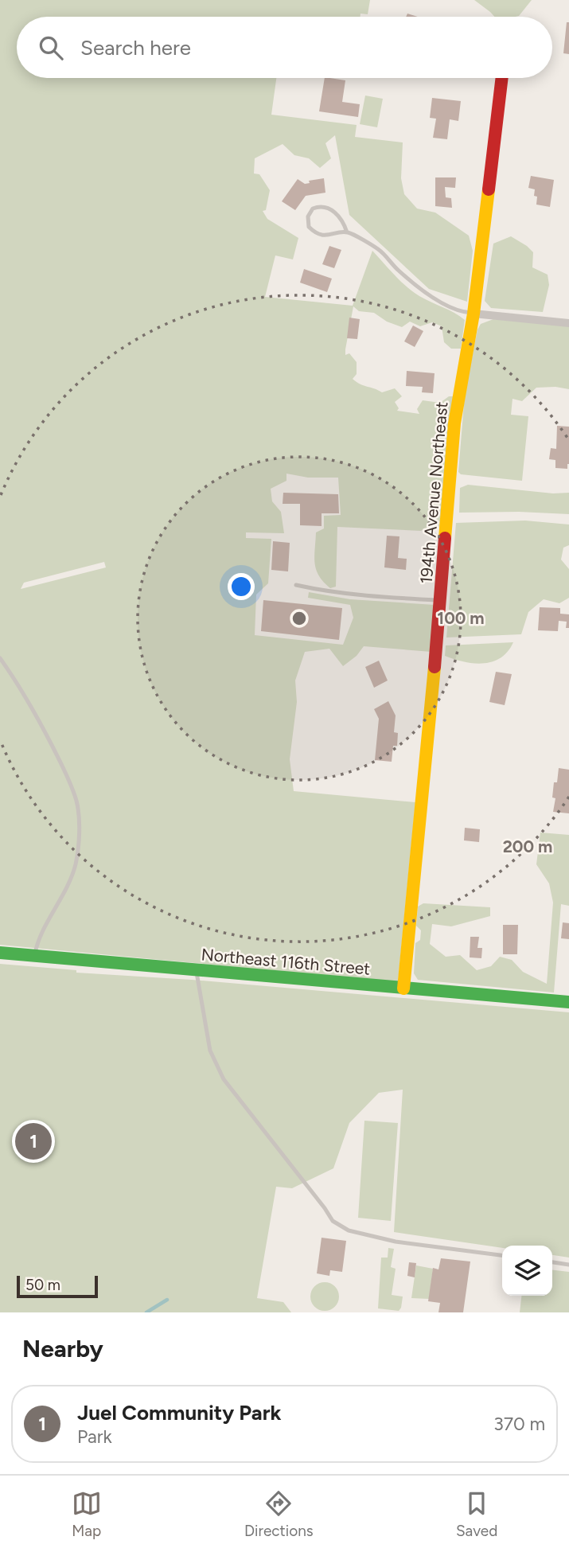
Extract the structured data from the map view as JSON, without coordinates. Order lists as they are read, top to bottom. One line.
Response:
{"streets":{"street":["194th Avenue Northeast","Northeast 116th Street"]},"crossings":[["194th Avenue Northeast","Northeast 116th Street"]],"scale_bar":"50 m","page":{"search":"Search here","pins":"1","scale":"50 m","heading":"Nearby","list":[{"mark":"1","name":"Juel Community Park","note":"Park","value":"370 m"}],"nav":["Map","Directions","Saved"]},"rings":["100 m","200 m"]}
